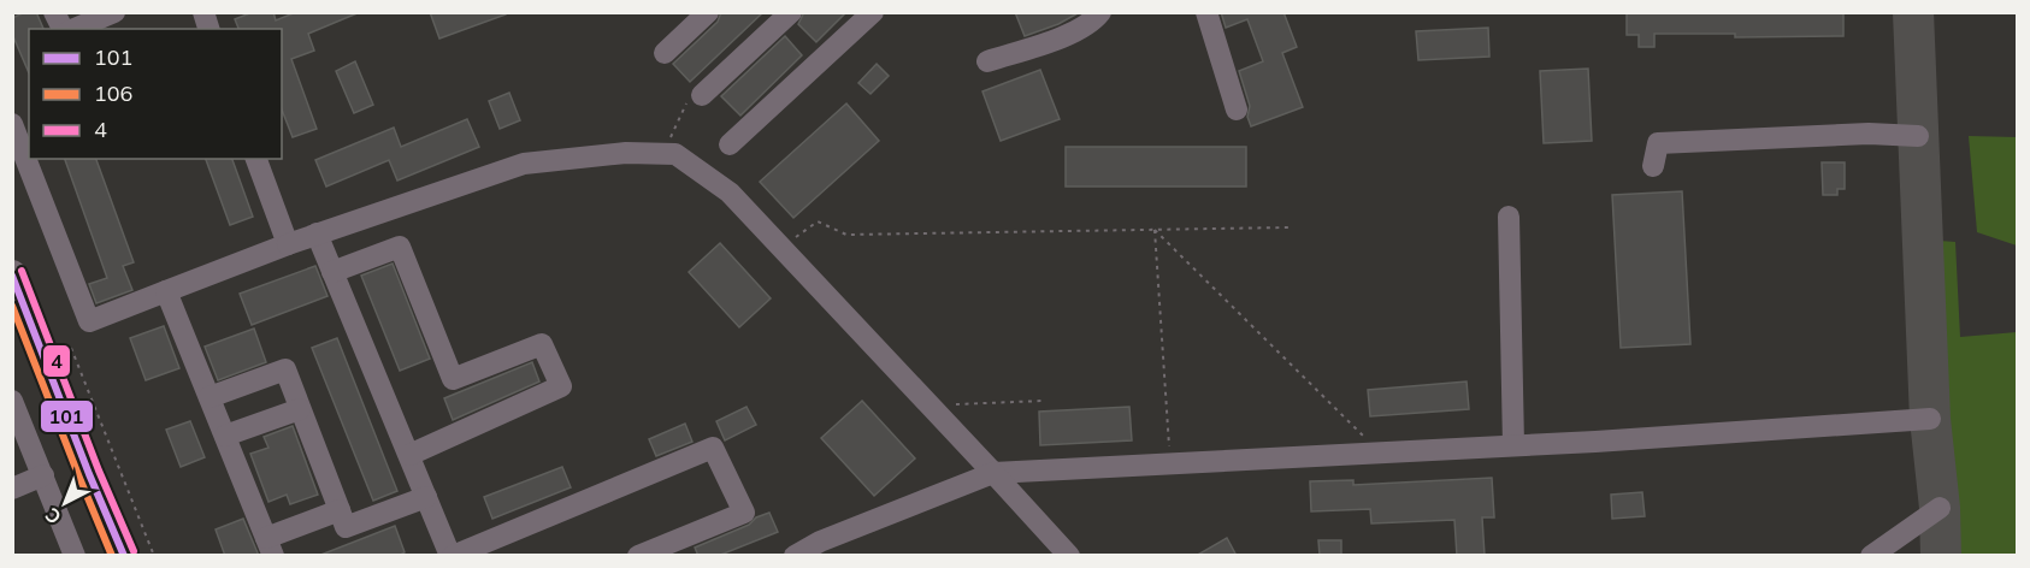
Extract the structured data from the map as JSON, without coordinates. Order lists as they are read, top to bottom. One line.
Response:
{"lines":["transit line 4","transit line 101","transit line 106"],"legend":["101","106","4"],"north":"bottom left"}
